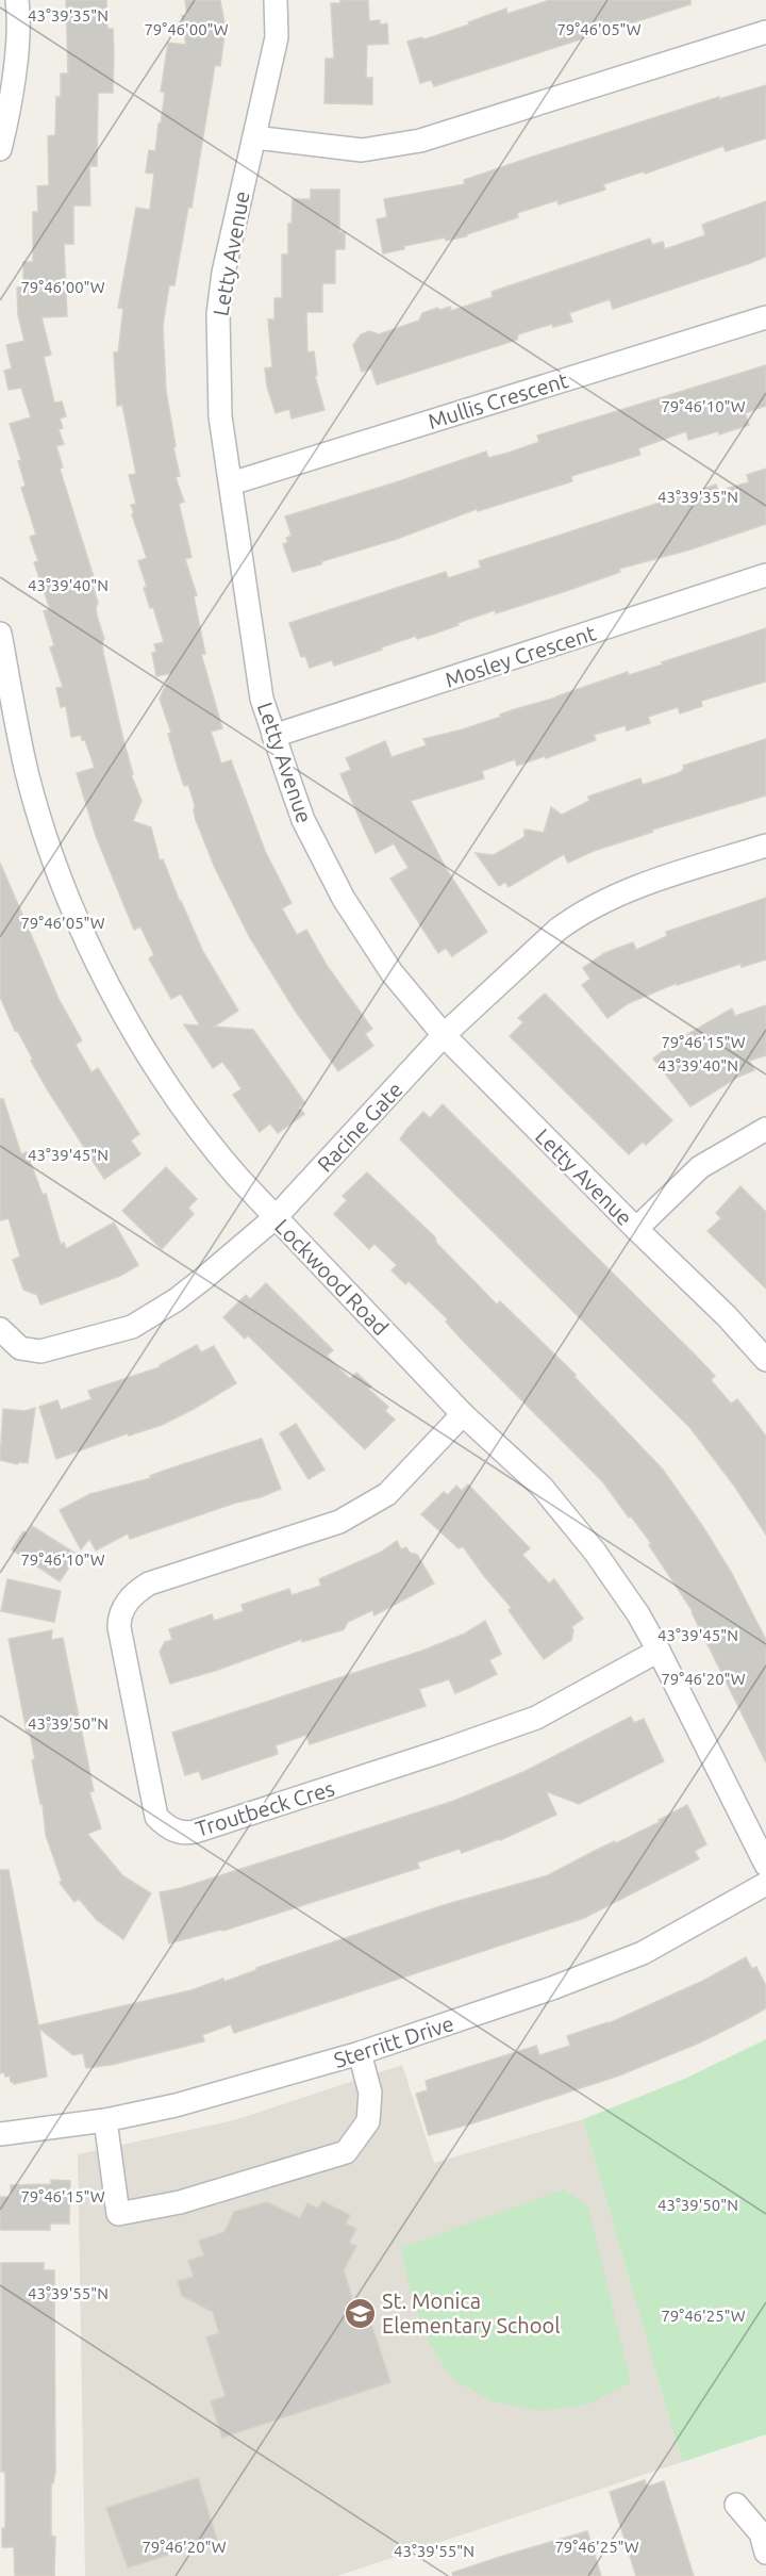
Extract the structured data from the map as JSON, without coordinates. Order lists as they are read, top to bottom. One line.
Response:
{"streets":{"street":["Letty Avenue","Mullis Crescent","Mosley Crescent","Racine Gate","Lockwood Road","Troutbeck Cres","Sterritt Drive"]},"crossings":[["Letty Avenue","Mullis Crescent"],["Letty Avenue","Mosley Crescent"],["Letty Avenue","Racine Gate"],["Racine Gate","Lockwood Road"],["Lockwood Road","Troutbeck Cres"]],"places":{"school or university":["St. Monica Elementary School"]},"coordinates":["43°39'35\"N","79°46'05\"W","79°46'00\"W","79°46'10\"W","43°39'40\"N","79°46'15\"W","43°39'45\"N","79°46'20\"W","43°39'50\"N","43°39'55\"N","79°46'25\"W"]}
